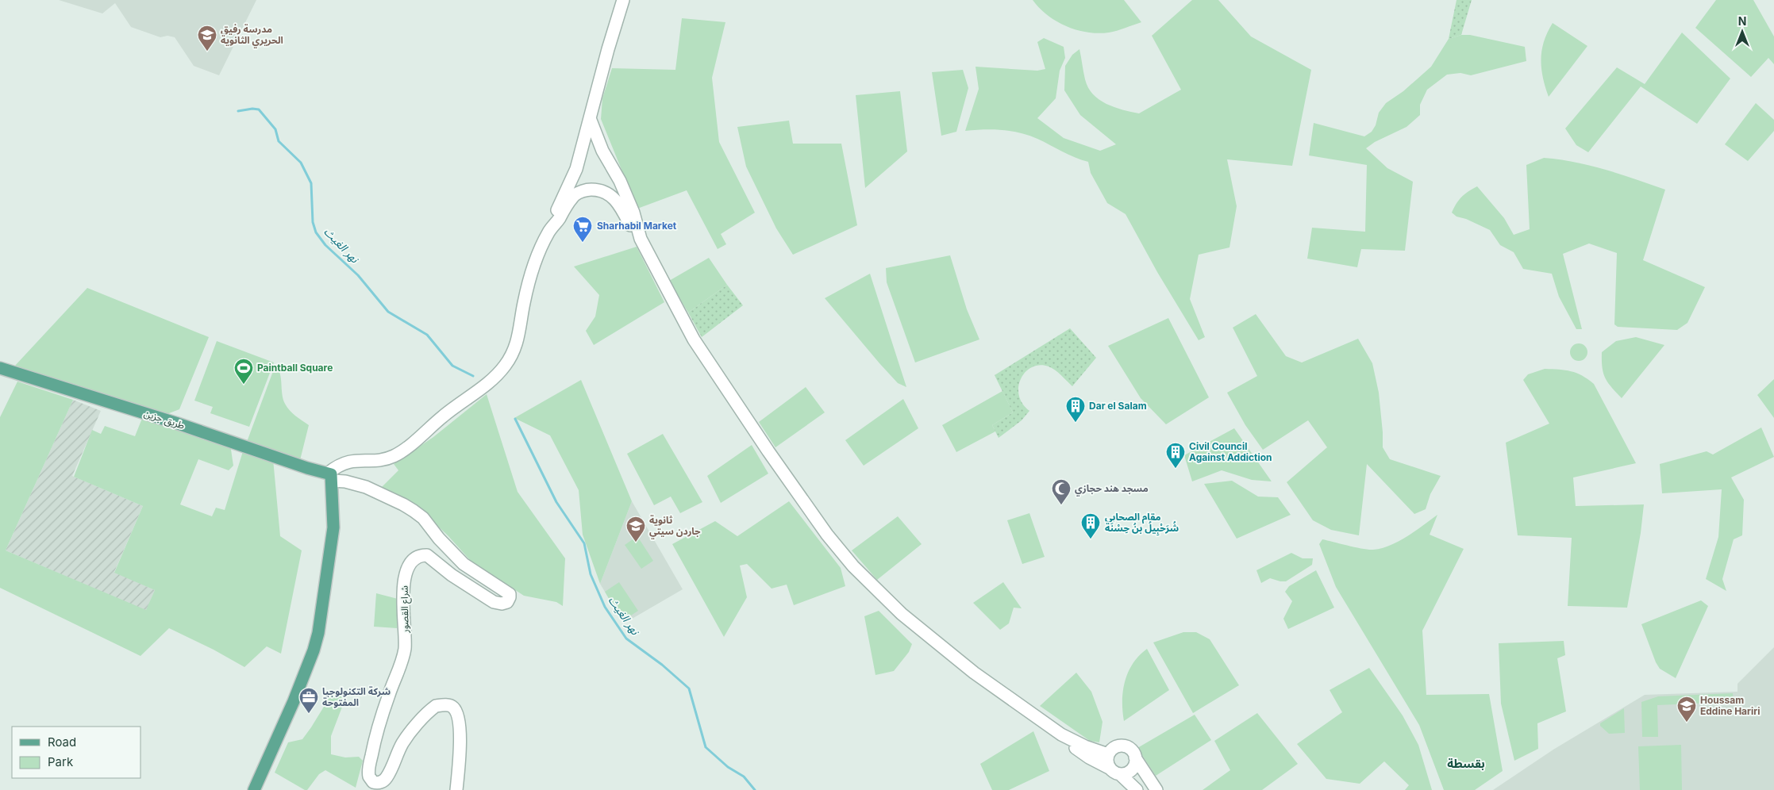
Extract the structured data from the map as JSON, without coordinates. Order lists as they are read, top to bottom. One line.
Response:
{"streets":{"main road":["طريق جزين"],"street":["شراع القصور"]},"crossings":[["طريق جزين","شراع القصور"]],"districts":["بقسطة"],"water":["نهر الغيث"],"places":{"school or university":["مدرسة رفيق الحريري الثانوية","ثانوية جاردن سيتي","Houssam Eddine Hariri"],"supermarket":["Sharhabil Market"],"sports":["Paintball Square"],"building":["Dar el Salam","Civil Council Against Addiction","مقام الصحابي شُرَحْبِيلُ بنُ حِسْنَة"],"mosque":["مسجد هند حجازي"],"office":["شركة التكنولوجيا المفتوحة"]},"legend":["Road","Park"],"north":"top"}
